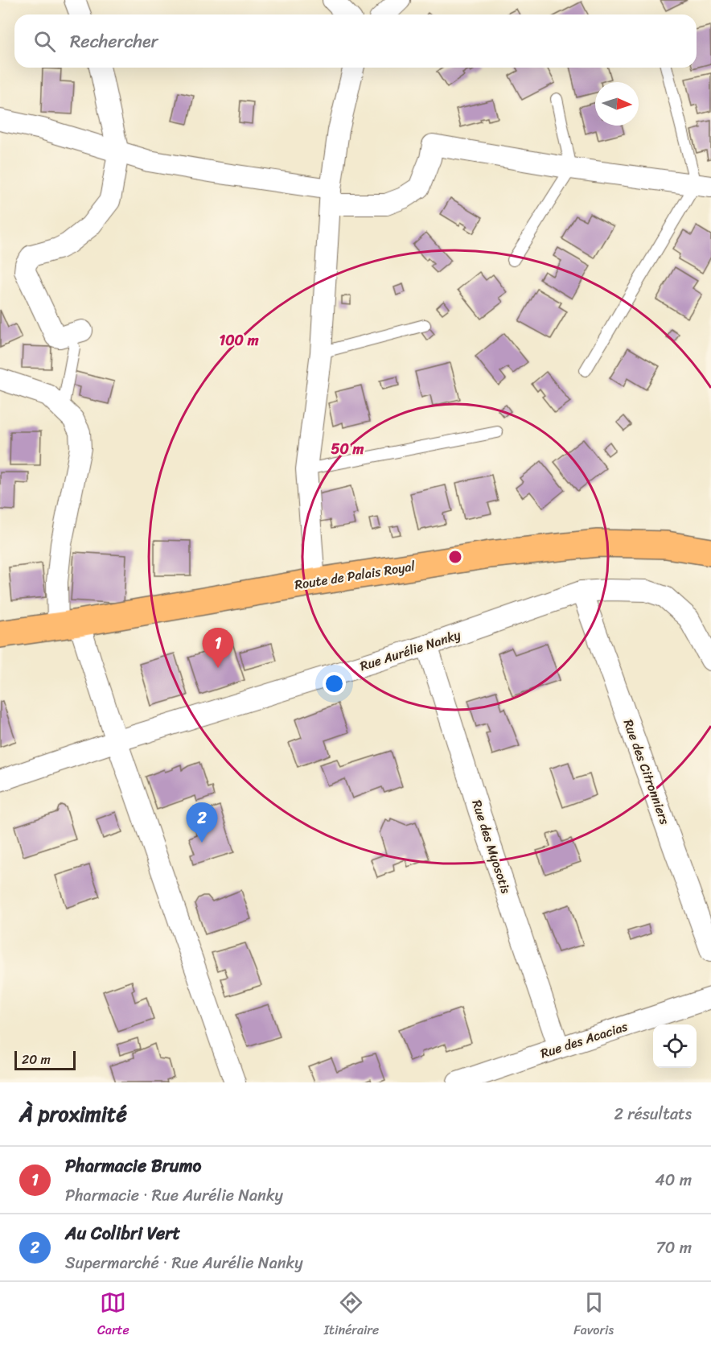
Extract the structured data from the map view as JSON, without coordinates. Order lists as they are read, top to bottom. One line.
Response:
{"streets":{"main road":["Route de Palais Royal"],"street":["Rue Aurélie Nanky","Rue des Citronniers","Rue des Myosotis","Rue des Acacias"]},"crossings":[["Rue Aurélie Nanky","Rue des Citronniers"],["Rue Aurélie Nanky","Rue des Myosotis"],["Rue des Myosotis","Rue des Acacias"]],"scale_bar":"20 m","north":"right","page":{"search":"Rechercher","pins":["1","2"],"scale":"20 m","heading":["À proximité","2 résultats"],"list":[{"mark":"1","name":"Pharmacie Brumo","note":"Pharmacie · Rue Aurélie Nanky","value":"40 m"},{"mark":"2","name":"Au Colibri Vert","note":"Supermarché · Rue Aurélie Nanky","value":"70 m"}],"nav":["Carte","Itinéraire","Favoris"]},"rings":["100 m","50 m"]}
